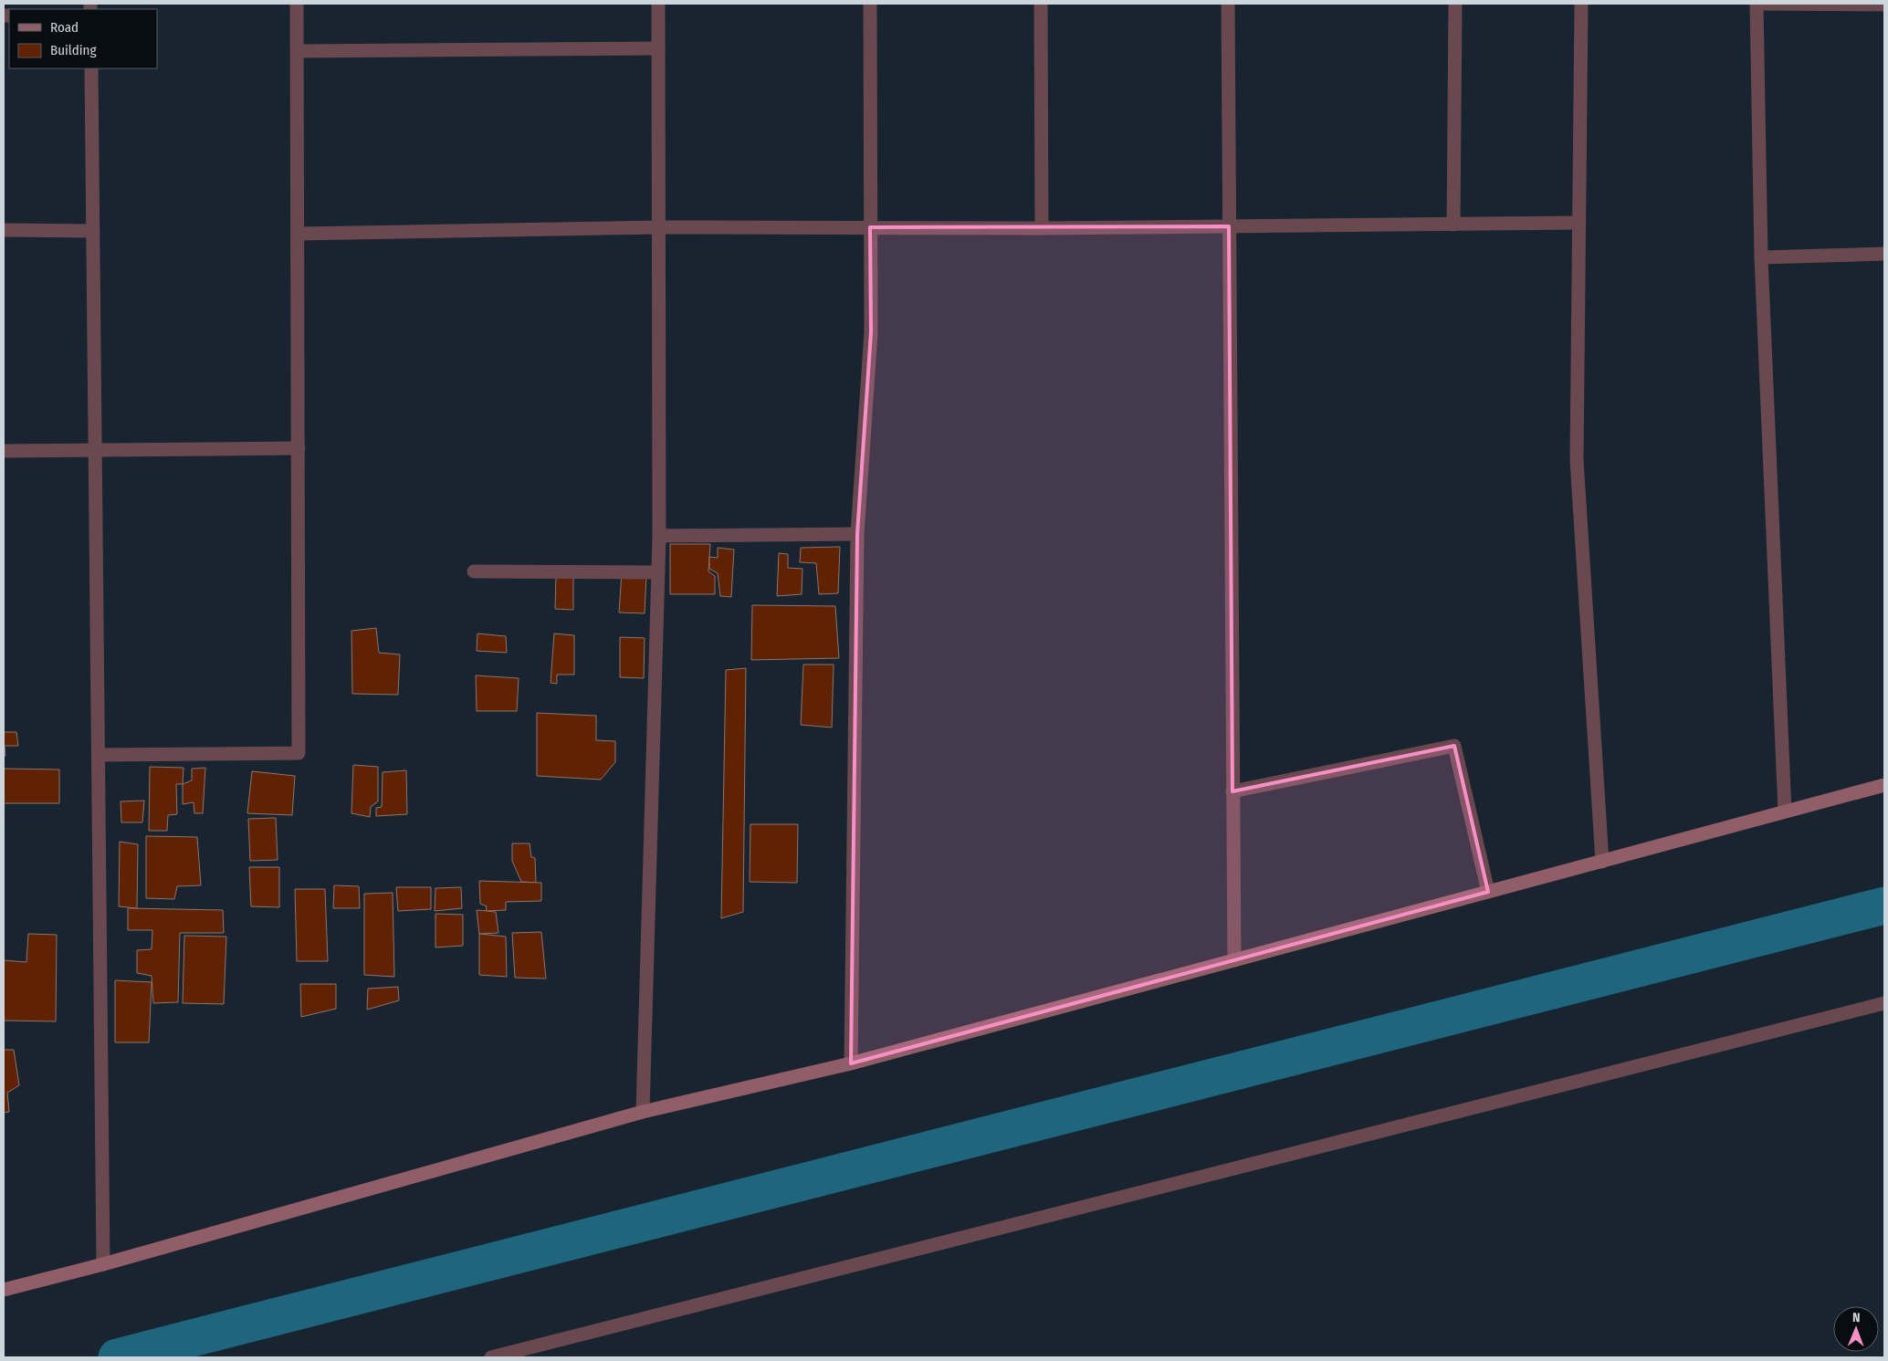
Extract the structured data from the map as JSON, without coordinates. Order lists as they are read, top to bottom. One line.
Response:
{"legend":["Road","Building"],"north":"top"}
